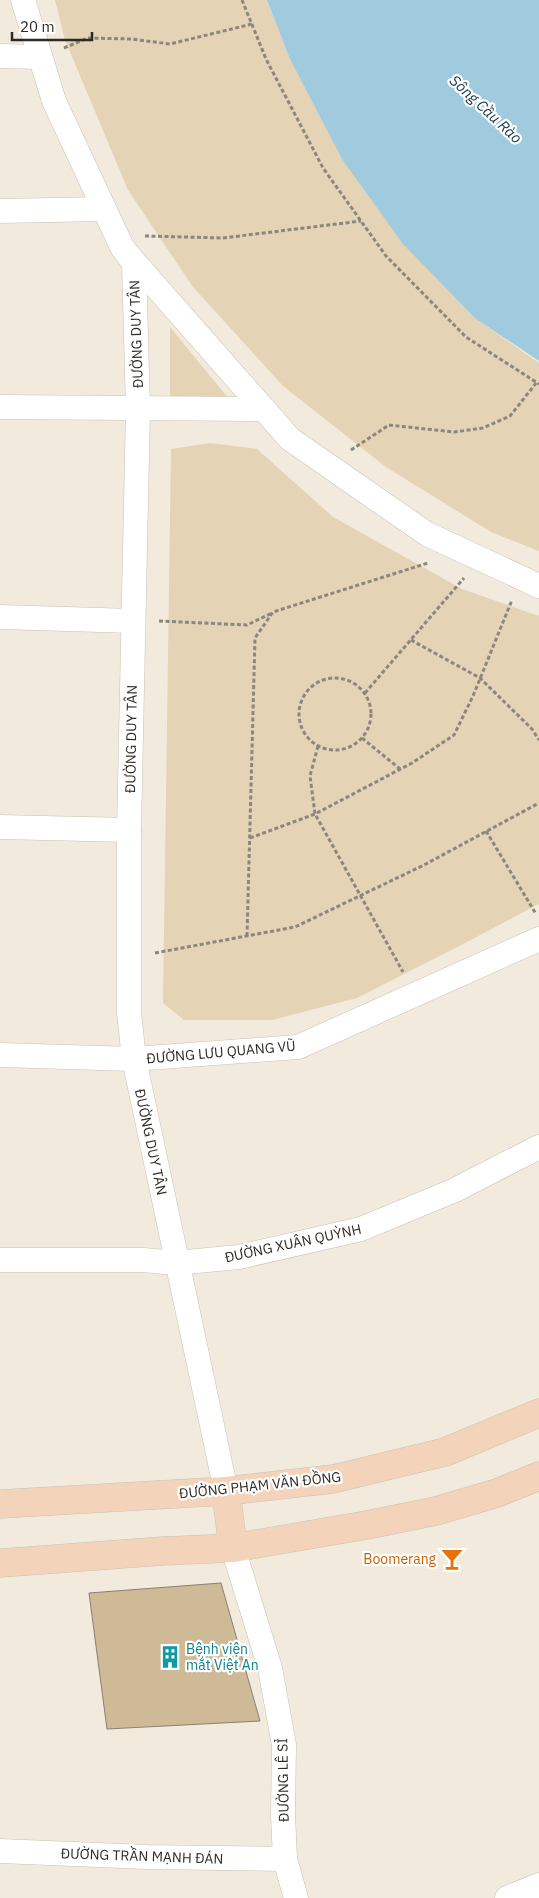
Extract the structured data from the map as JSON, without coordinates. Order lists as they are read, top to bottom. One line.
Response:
{"streets":{"main road":["ĐƯỜNG PHẠM VĂN ĐỒNG"],"street":["ĐƯỜNG DUY TÂN","ĐƯỜNG LƯU QUANG VŨ","ĐƯỜNG XUÂN QUỲNH","ĐƯỜNG LÊ SỈ","ĐƯỜNG TRẦN MẠNH ĐÁN"]},"crossings":[["ĐƯỜNG DUY TÂN","ĐƯỜNG LƯU QUANG VŨ"],["ĐƯỜNG DUY TÂN","ĐƯỜNG XUÂN QUỲNH"],["ĐƯỜNG DUY TÂN","ĐƯỜNG PHẠM VĂN ĐỒNG"],["ĐƯỜNG LÊ SỈ","ĐƯỜNG TRẦN MẠNH ĐÁN"]],"water":["Sông Cầu Rào"],"places":{"bar":["Boomerang"],"building":["Bệnh viện mắt Việt An"]},"scale_bar":"20 m"}
